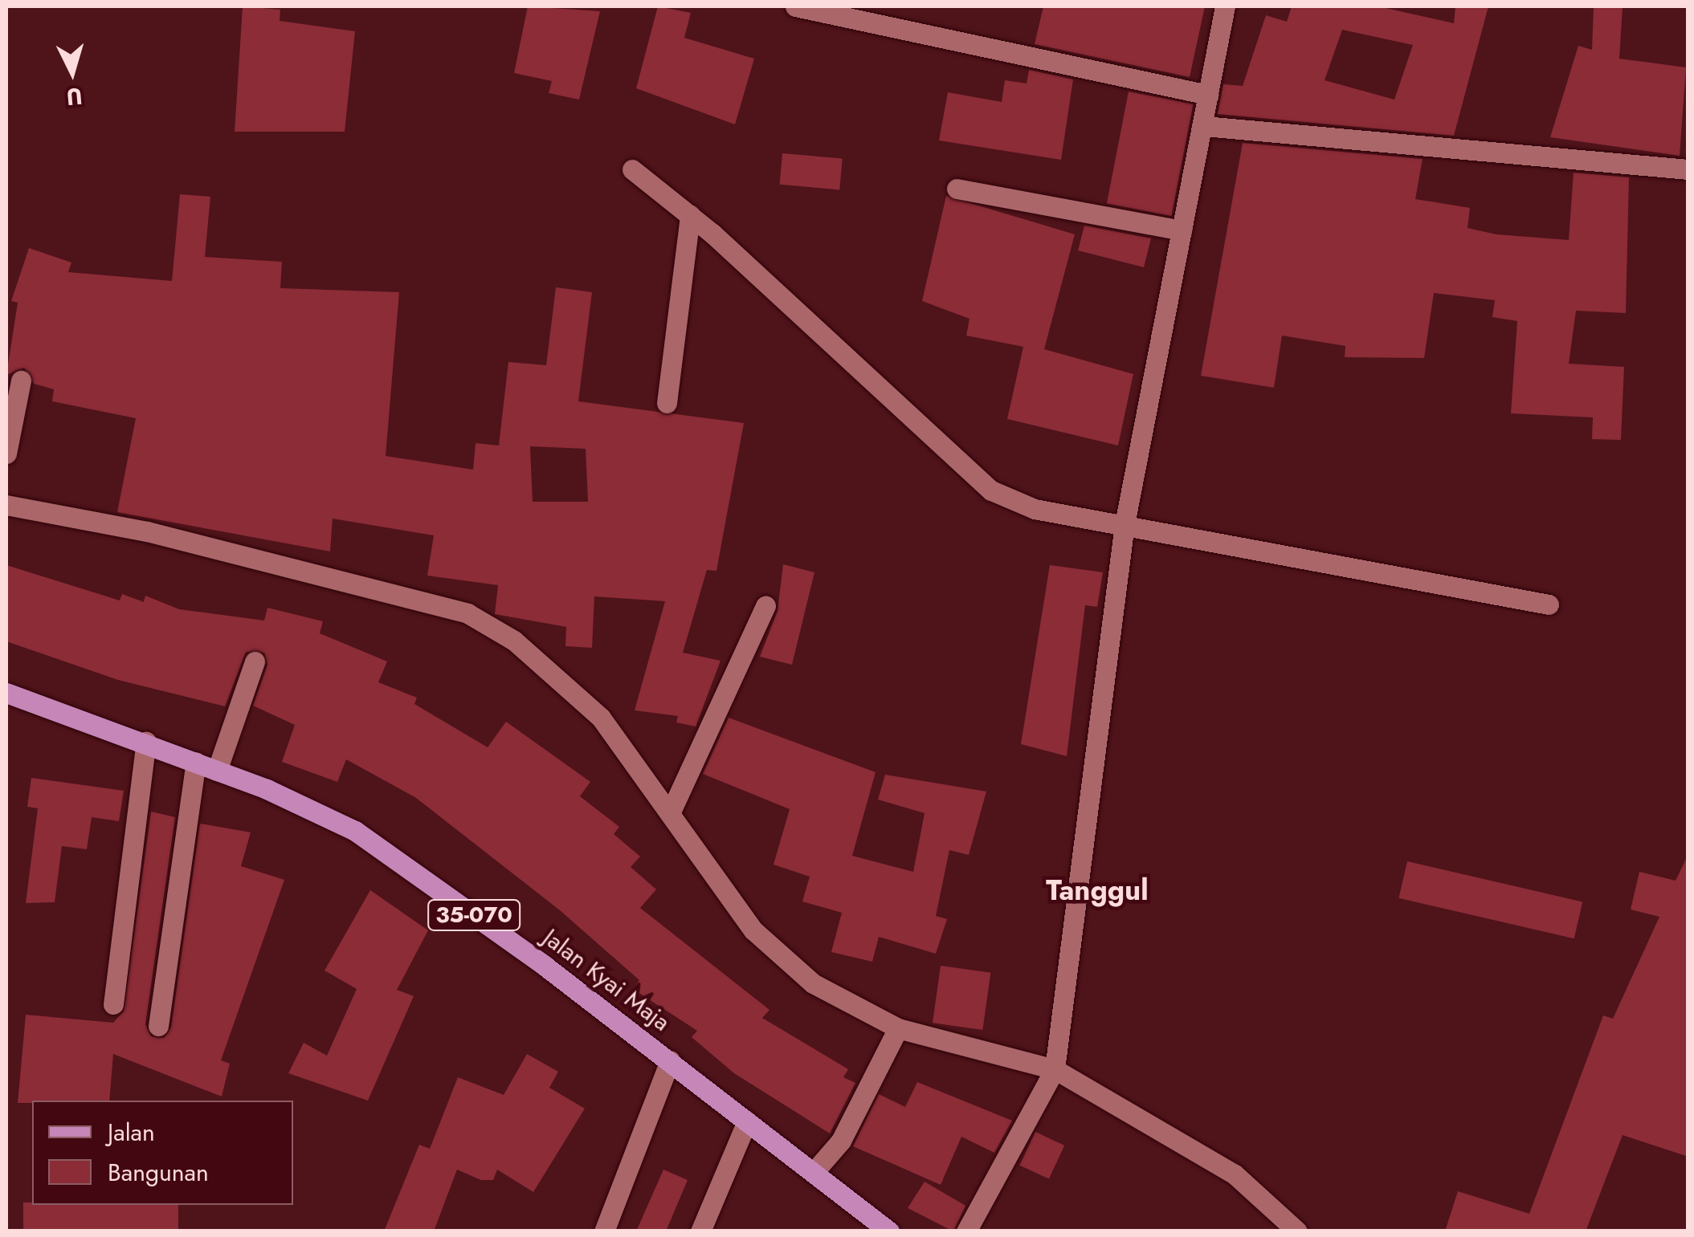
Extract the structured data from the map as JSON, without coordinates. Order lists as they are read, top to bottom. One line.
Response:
{"streets":{"main road":["35-070","Jalan Kyai Maja"]},"districts":["Tanggul"],"legend":["Jalan","Bangunan"],"north":"bottom"}
